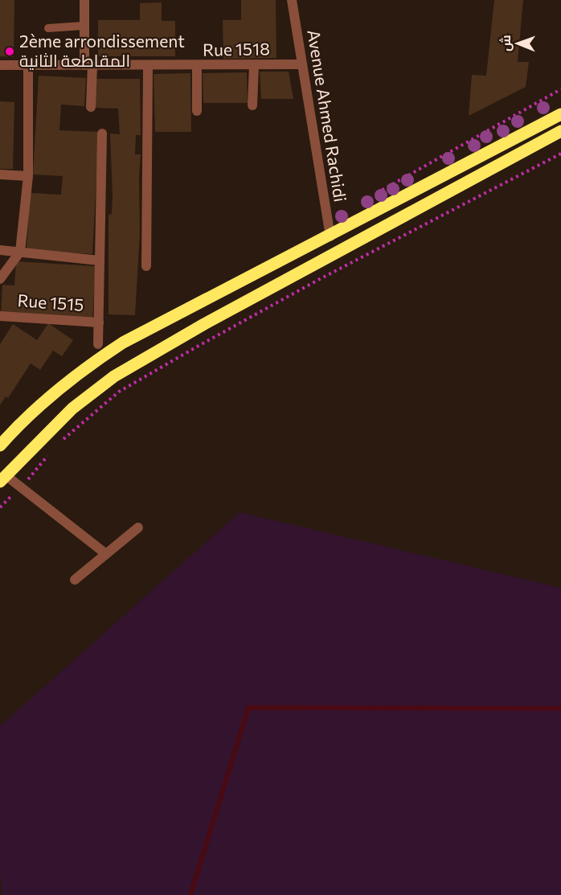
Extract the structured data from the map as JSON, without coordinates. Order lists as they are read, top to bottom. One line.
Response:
{"streets":{"street":["Rue 1518","Avenue Ahmed Rachidi","Rue 1515"]},"crossings":[["Rue 1518","Avenue Ahmed Rachidi"]],"places":["2ème arrondissement المقاطعة الثانية"],"north":"left"}
